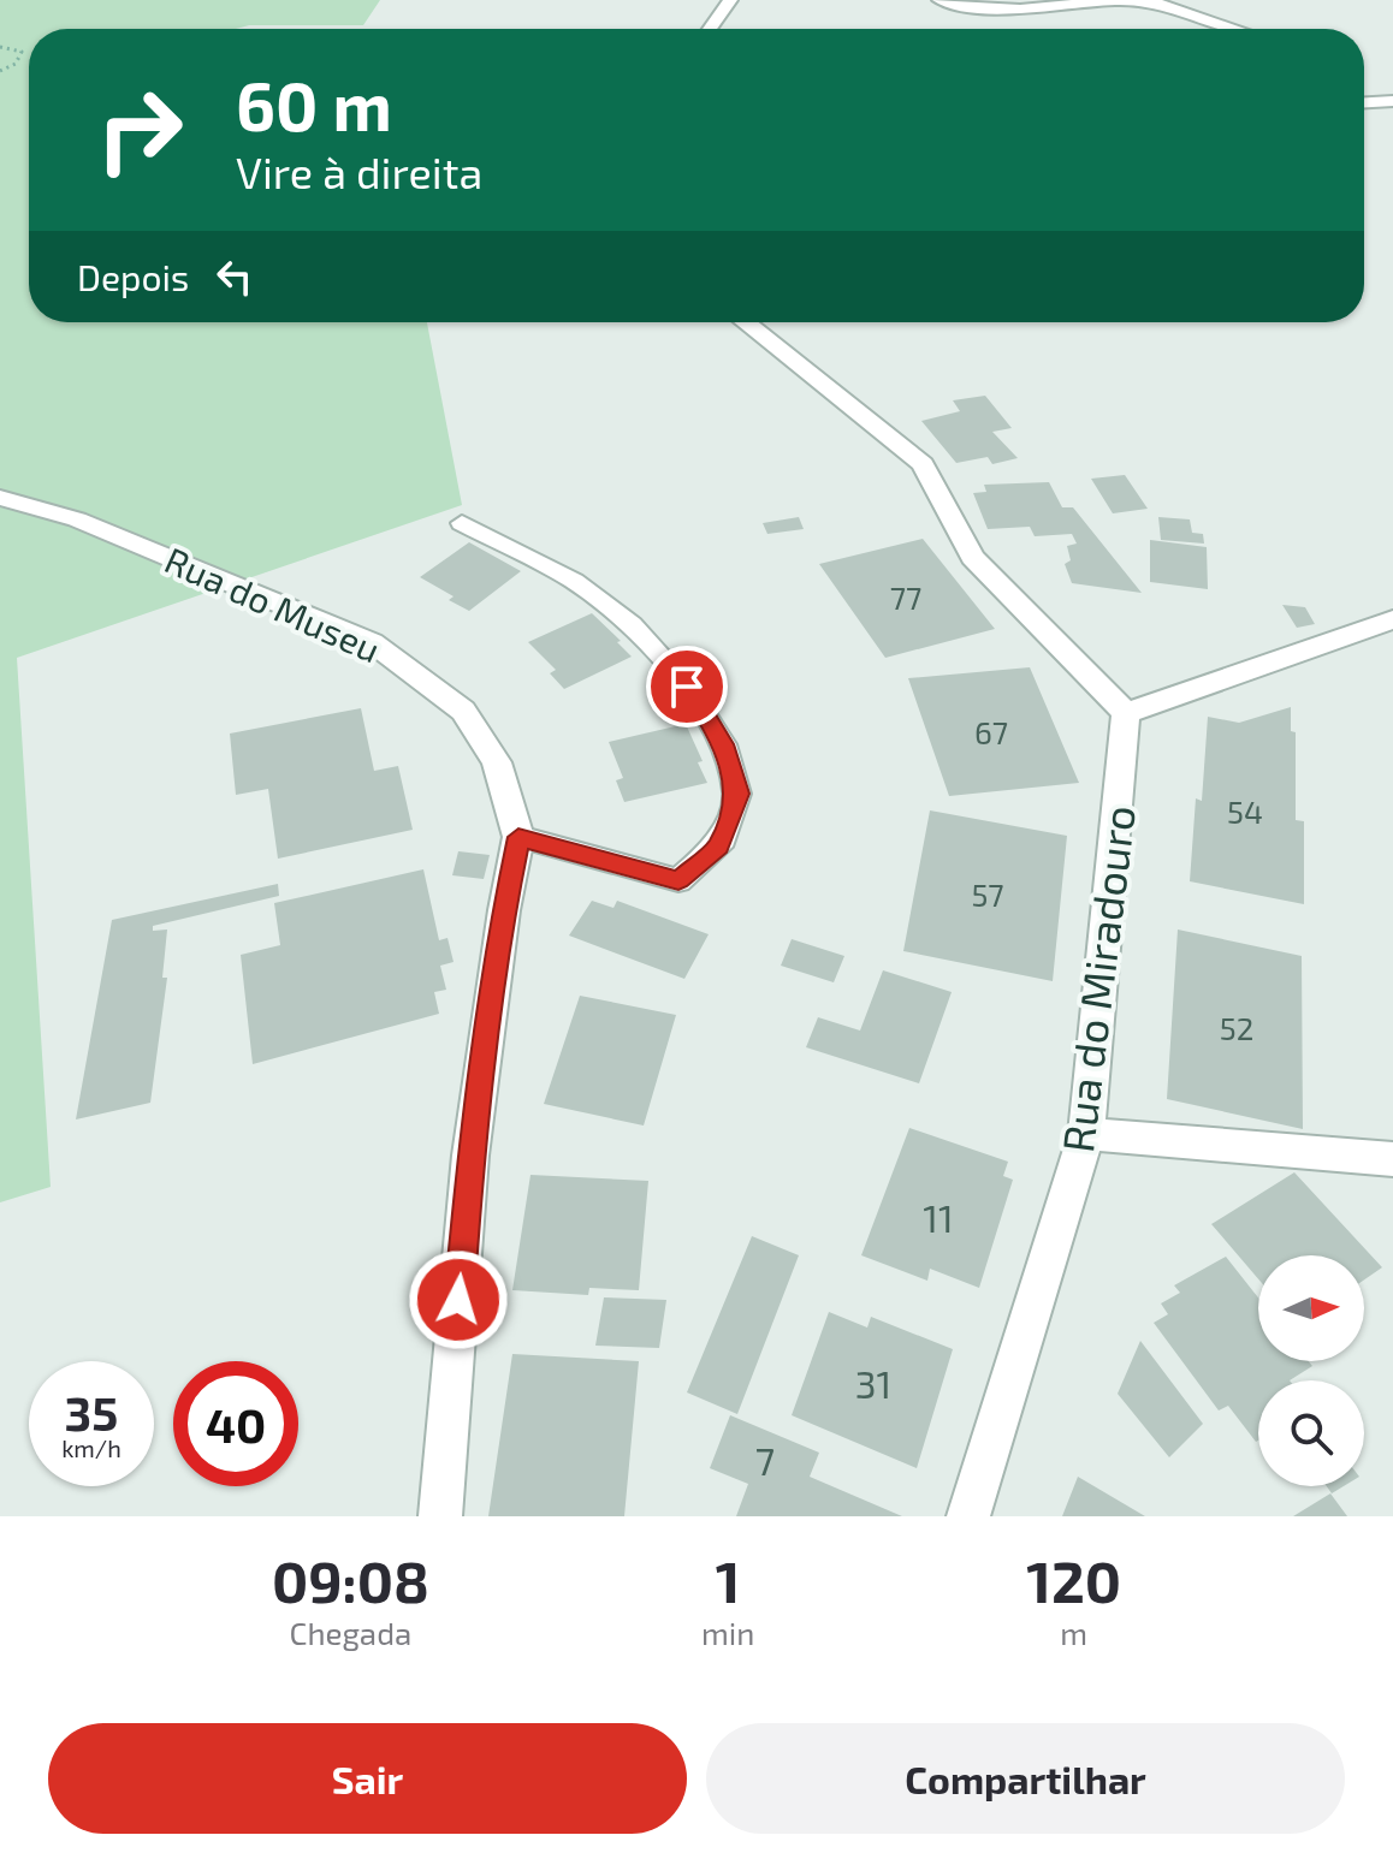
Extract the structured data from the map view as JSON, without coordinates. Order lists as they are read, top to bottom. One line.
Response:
{"streets":{"street":["Rua do Museu","Rua do Miradouro"]},"house_numbers":["77","67","54","57","52","11","31","7"],"north":"right","page":{"turn":["60 m","Vire à direita"],"then":"Depois","speed":"35 km/h","limit":"40","eta":["09:08","Chegada","1","min","120","m"],"buttons":["Sair","Compartilhar"]}}
